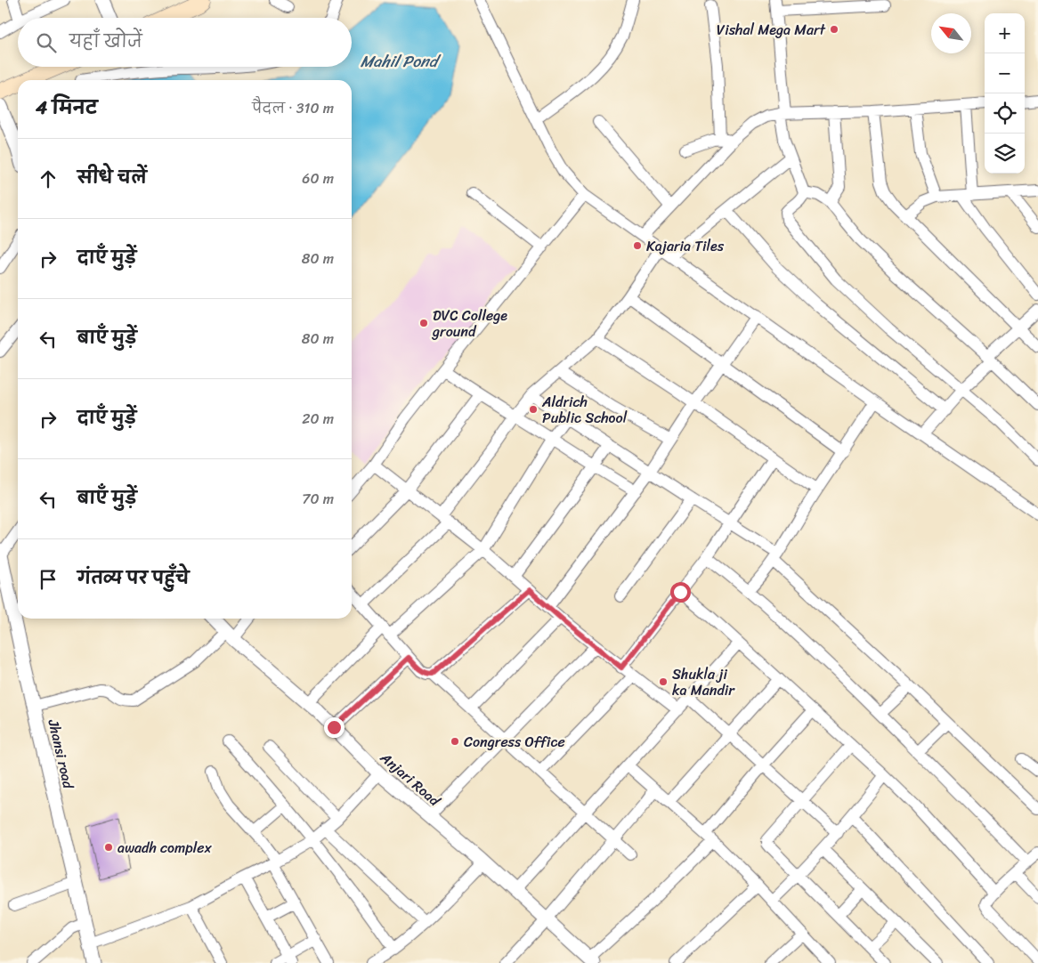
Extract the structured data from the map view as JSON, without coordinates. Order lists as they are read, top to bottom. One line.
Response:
{"streets":{"street":["Jhansi road","Anjari Road"]},"water":["Mahil Pond"],"places":["Vishal Mega Mart","Kajaria Tiles","DVC College ground","Aldrich Public School","Shukla ji ka Mandir","Congress Office","awadh complex"],"north":"top left","page":{"map_buttons":["+","−"],"search":"यहाँ खोजें","heading":["4 मिनट","पैदल · 310 m"],"list":[["सीधे चलें","60 m"],["दाएँ मुड़ें","80 m"],["बाएँ मुड़ें","80 m"],["दाएँ मुड़ें","20 m"],["बाएँ मुड़ें","70 m"],"गंतव्य पर पहुँचे"]}}
